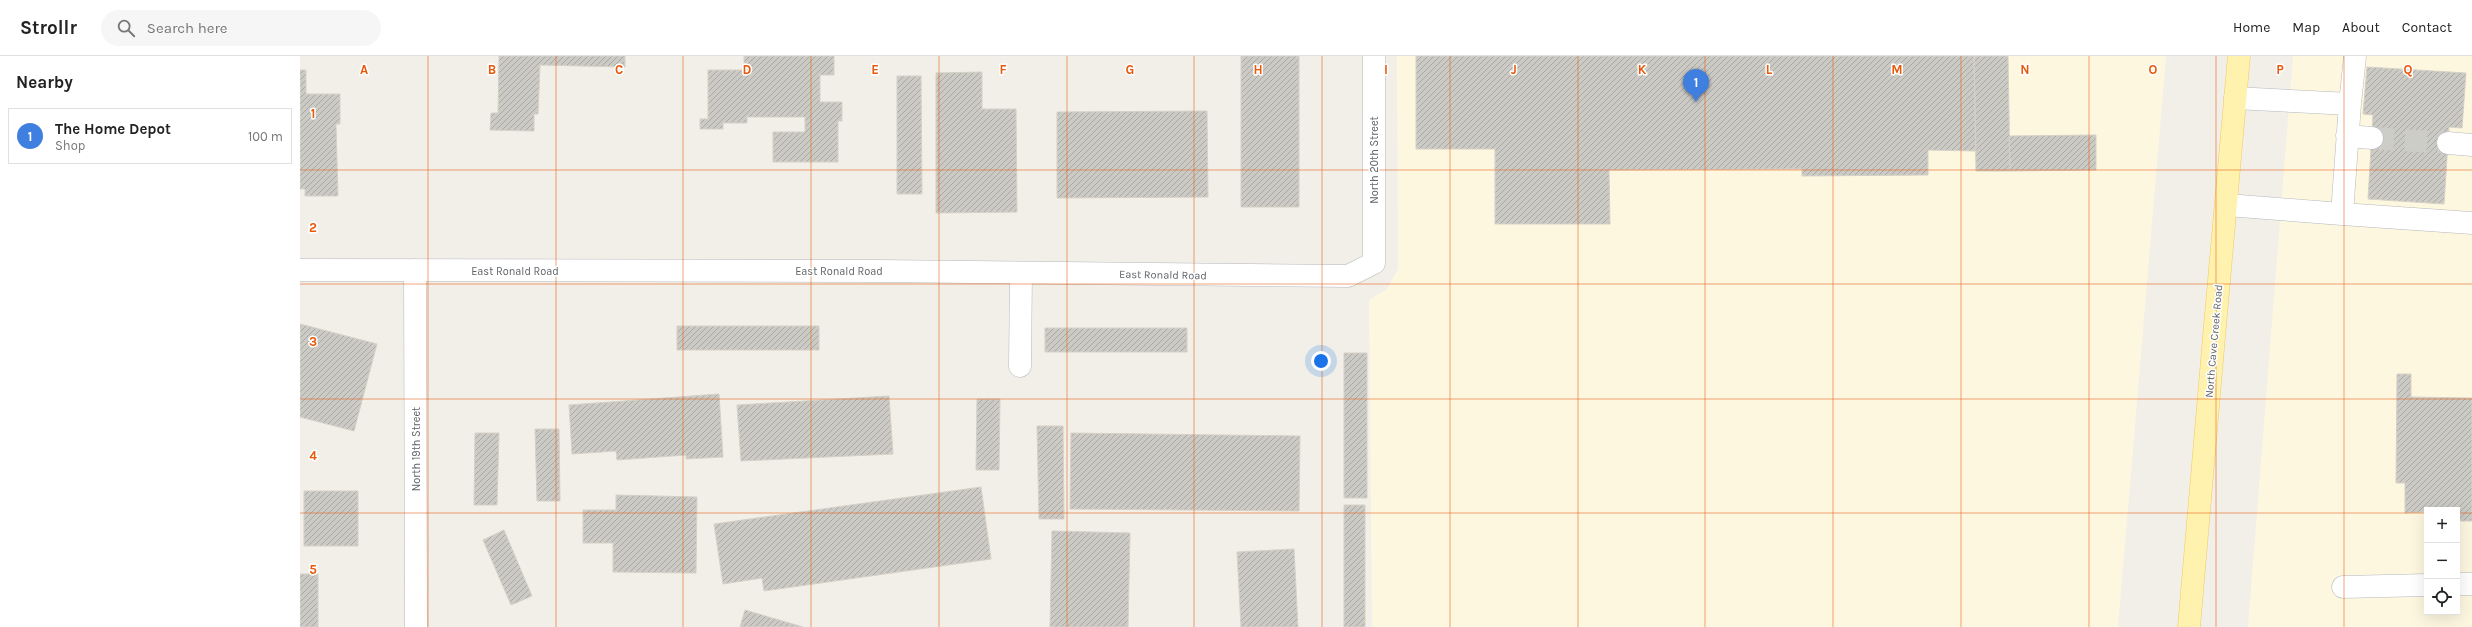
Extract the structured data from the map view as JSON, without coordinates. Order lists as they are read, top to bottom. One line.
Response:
{"streets":{"main road":["North Cave Creek Road"],"street":["North 20th Street","East Ronald Road","North 19th Street"]},"crossings":[["North 20th Street","East Ronald Road"],["East Ronald Road","North 19th Street"]],"page":{"header":"Strollr","search":"Search here","nav":["Home","Map","About","Contact"],"heading":"Nearby","pins":"1","list":[{"mark":"1","name":"The Home Depot","note":"Shop","value":"100 m"}],"map_buttons":["+","−"]},"grid":{"columns":["A","B","C","D","E","F","G","H","I","J","K","L","M","N","O","P","Q"],"rows":["1","2","3","4","5"]}}
